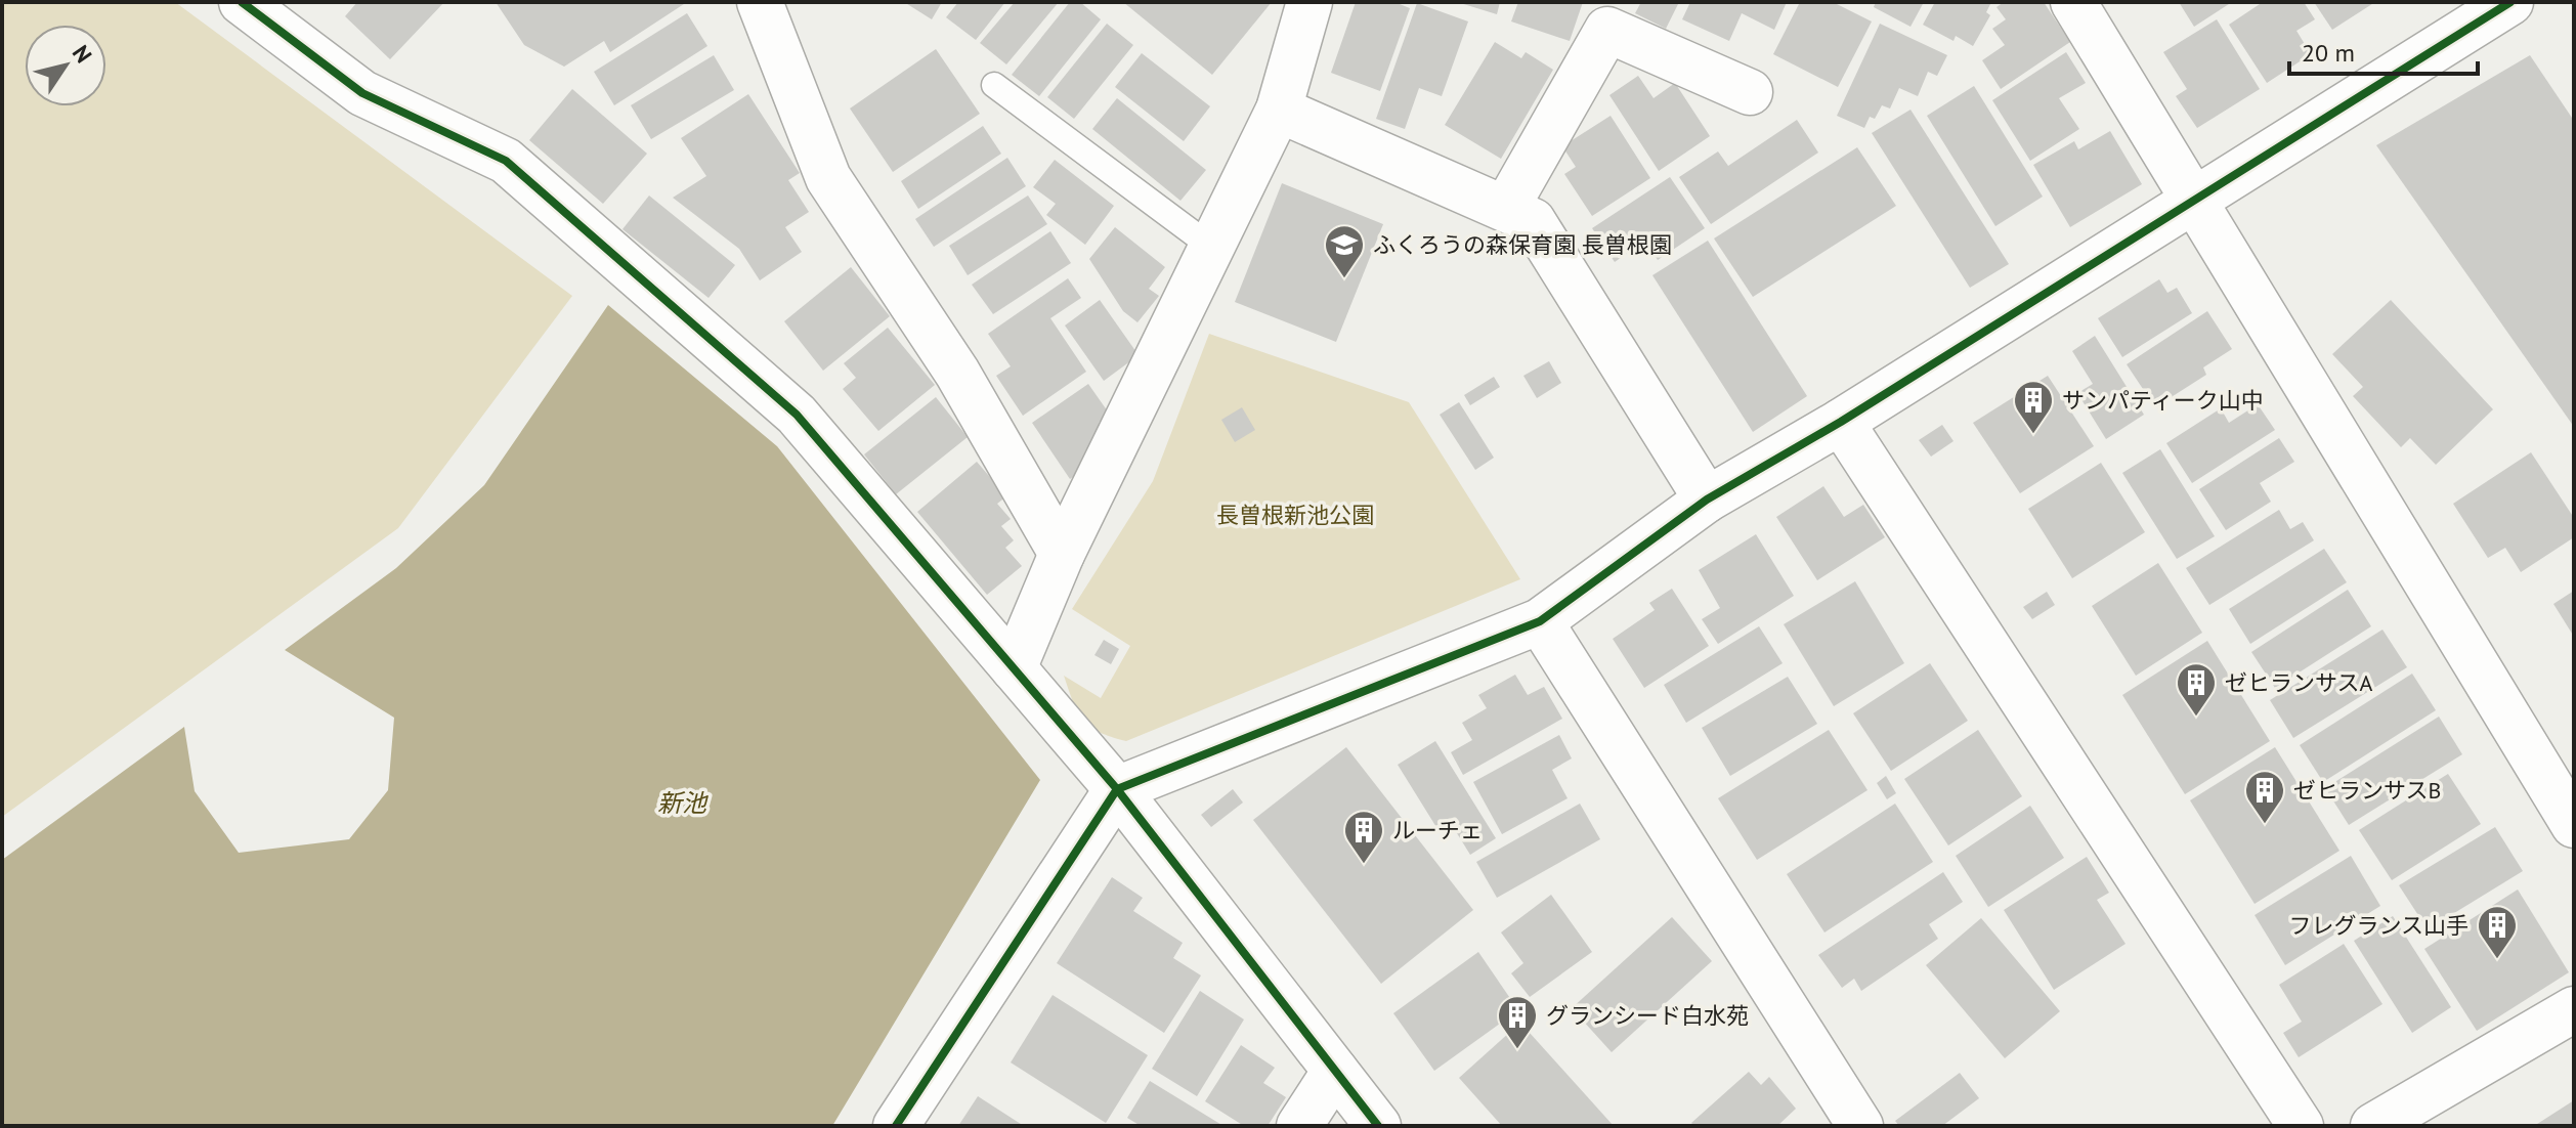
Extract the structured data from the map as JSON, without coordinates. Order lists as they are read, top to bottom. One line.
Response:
{"water":["新池"],"parks":["長曽根新池公園"],"places":{"school or university":["ふくろうの森保育園 長曽根園"],"building":["サンパティーク山中","ゼヒランサスA","ゼヒランサスB","ルーチェ","フレグランス山手","グランシード白水苑"]},"scale_bar":"20 m","north":"top right"}
